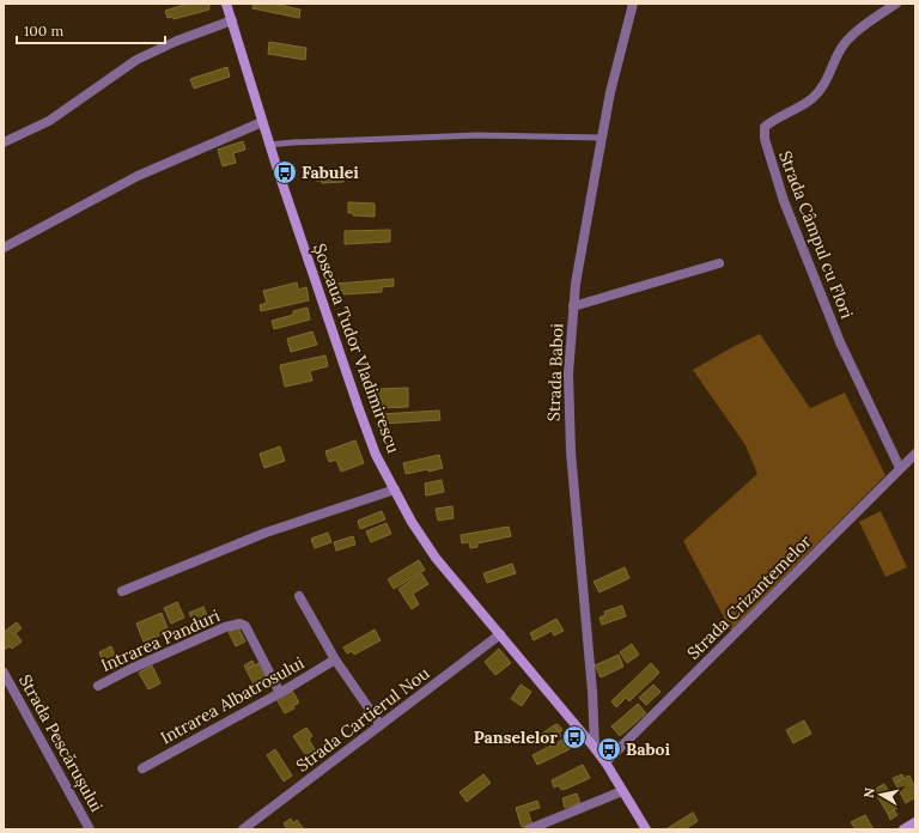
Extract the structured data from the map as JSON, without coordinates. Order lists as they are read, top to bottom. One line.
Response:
{"streets":{"main road":["Șoseaua Tudor Vladimirescu"],"street":["Strada Câmpul cu Flori","Strada Baboi","Strada Crizantemelor","Intrarea Panduri","Intrarea Albatrosului","Strada Cartierul Nou","Strada Pescărușului"]},"crossings":[["Strada Câmpul cu Flori","Strada Crizantemelor"],["Șoseaua Tudor Vladimirescu","Strada Baboi"],["Șoseaua Tudor Vladimirescu","Strada Crizantemelor"],["Șoseaua Tudor Vladimirescu","Strada Cartierul Nou"],["Intrarea Panduri","Intrarea Albatrosului"]],"places":{"bus stop":["Fabulei","Panselelor","Baboi"]},"scale_bar":"100 m","north":"left"}
